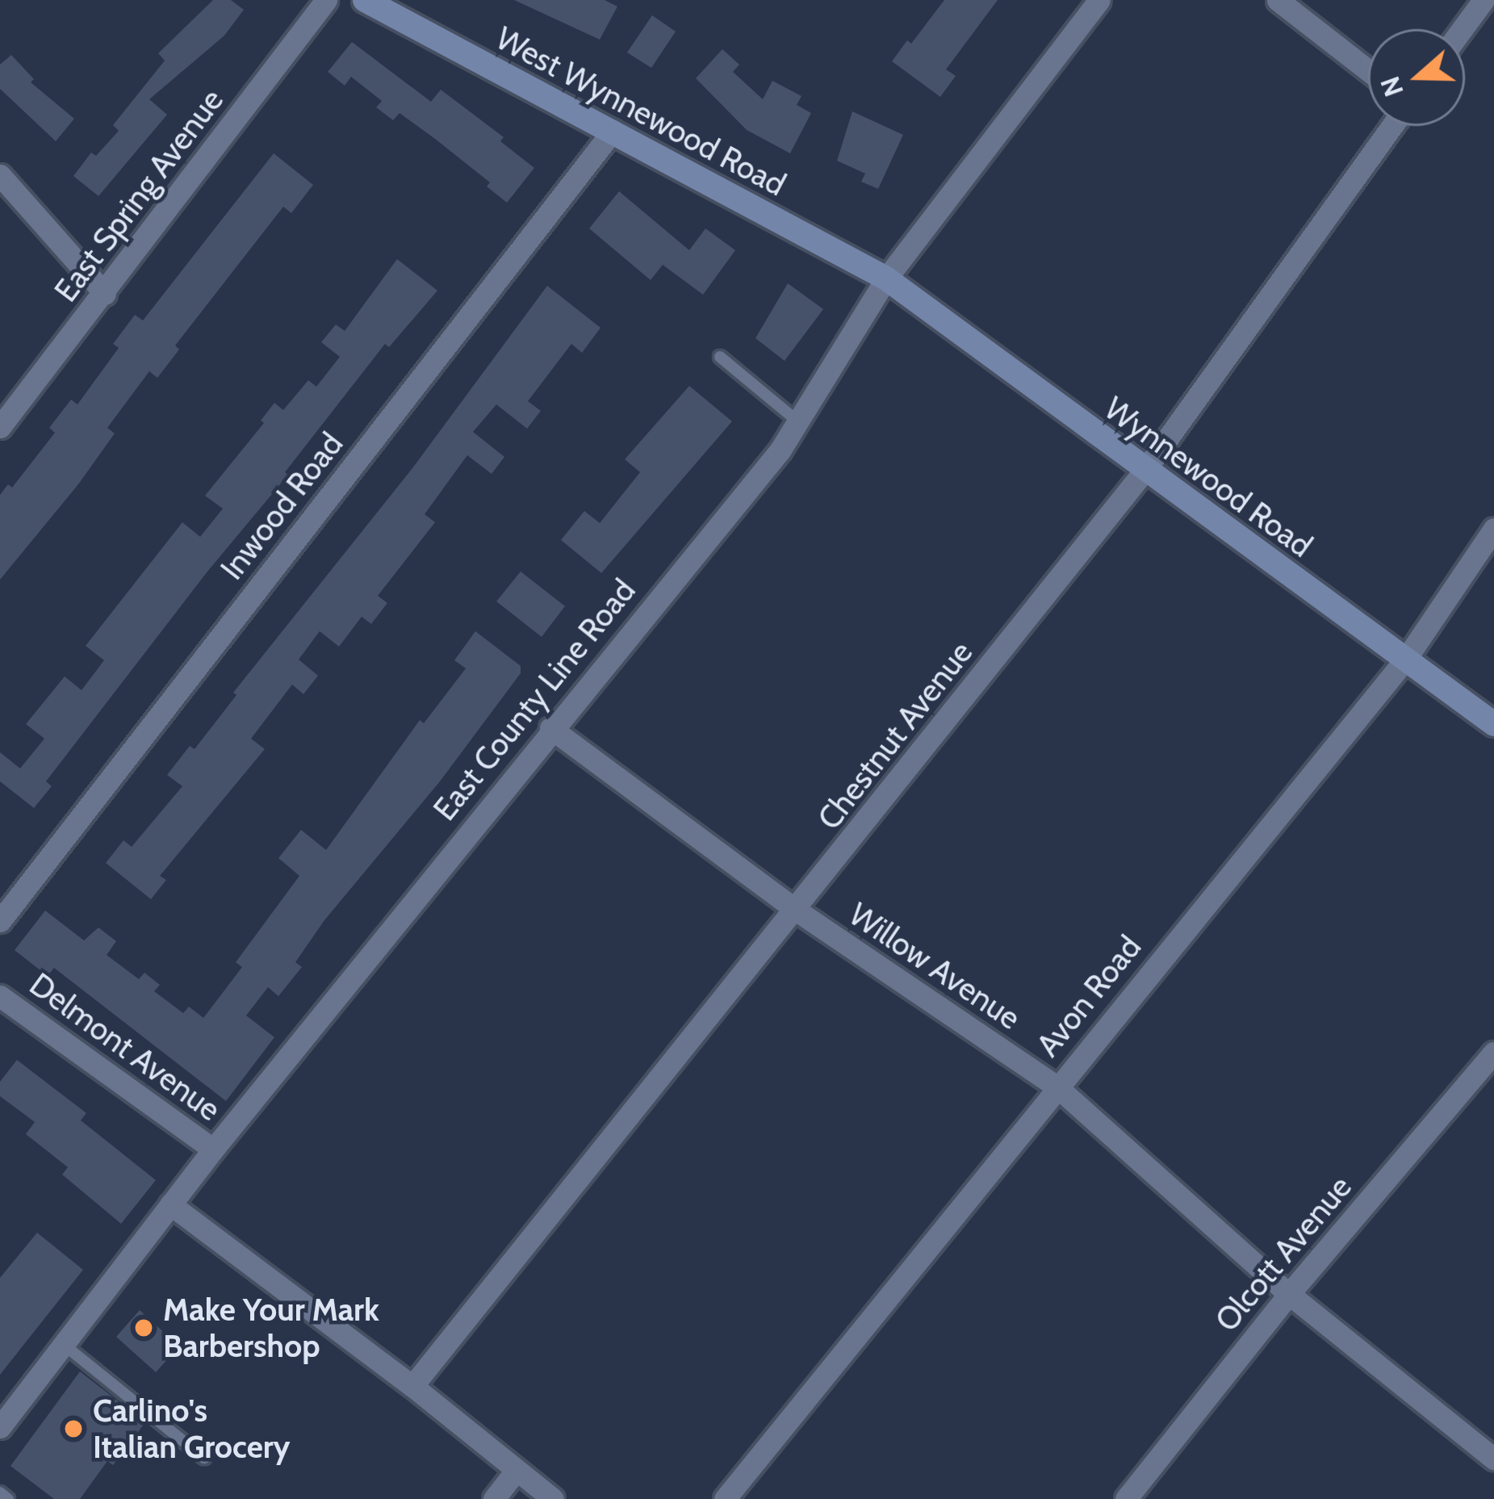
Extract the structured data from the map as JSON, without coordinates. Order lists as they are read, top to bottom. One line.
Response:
{"streets":{"main road":["West Wynnewood Road","Wynnewood Road"],"street":["East Spring Avenue","Inwood Road","East County Line Road","Chestnut Avenue","Willow Avenue","Avon Road","Delmont Avenue","Olcott Avenue"]},"crossings":[["West Wynnewood Road","Wynnewood Road"],["West Wynnewood Road","Inwood Road"],["West Wynnewood Road","East County Line Road"],["Wynnewood Road","East County Line Road"],["Wynnewood Road","Chestnut Avenue"],["Wynnewood Road","Avon Road"],["East County Line Road","Willow Avenue"],["East County Line Road","Delmont Avenue"],["Chestnut Avenue","Willow Avenue"],["Willow Avenue","Avon Road"],["Willow Avenue","Olcott Avenue"]],"places":["Make Your Mark Barbershop","Carlino's Italian Grocery"],"north":"left"}
